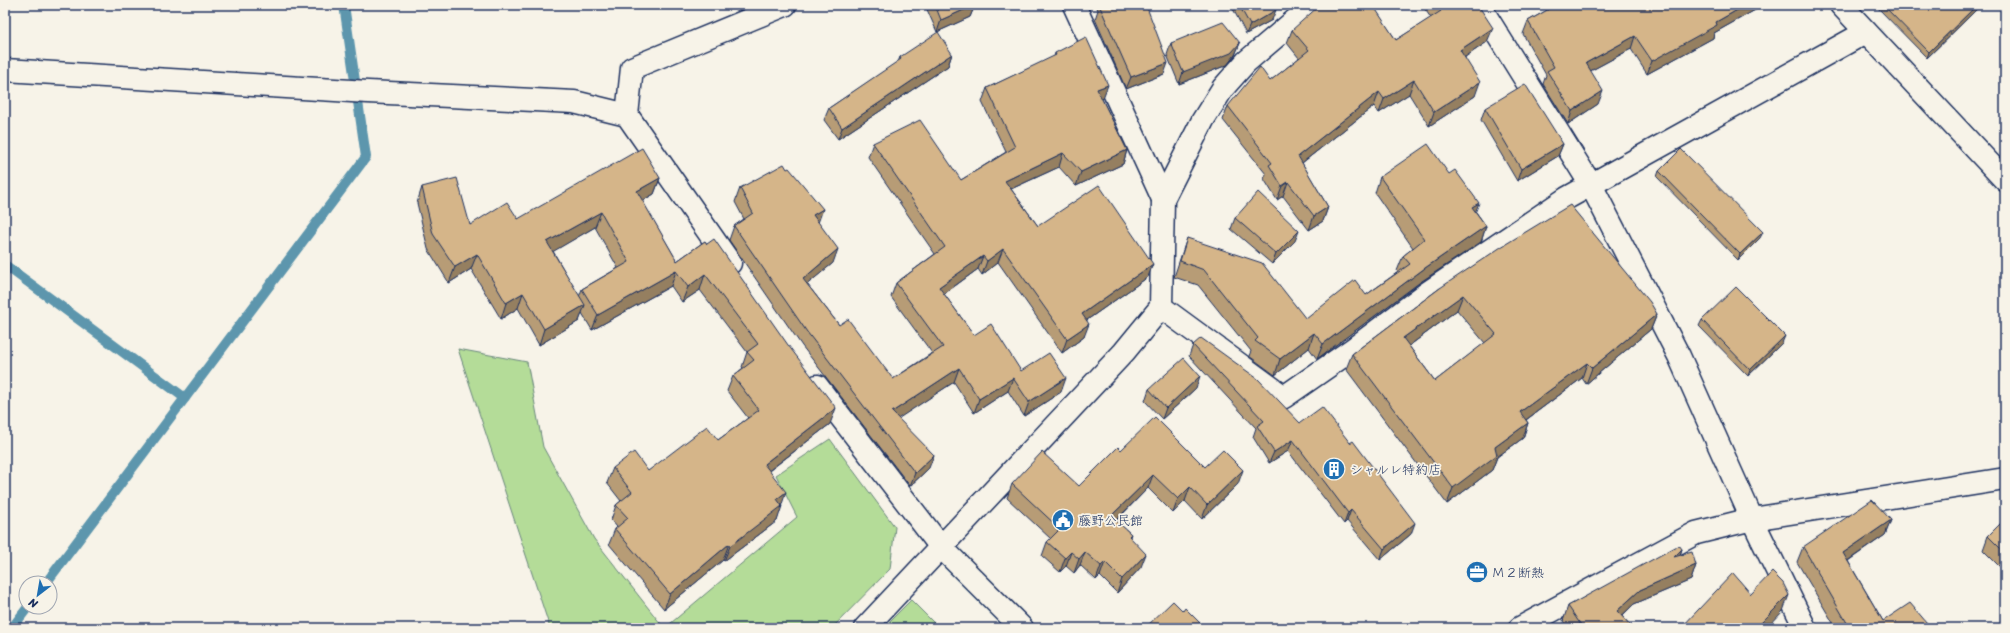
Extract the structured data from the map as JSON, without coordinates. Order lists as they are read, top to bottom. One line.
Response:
{"places":{"building":["シャルレ特約店"],"public building":["藤野公民館"],"office":["Ｍ２断熱"]},"north":"bottom left"}
